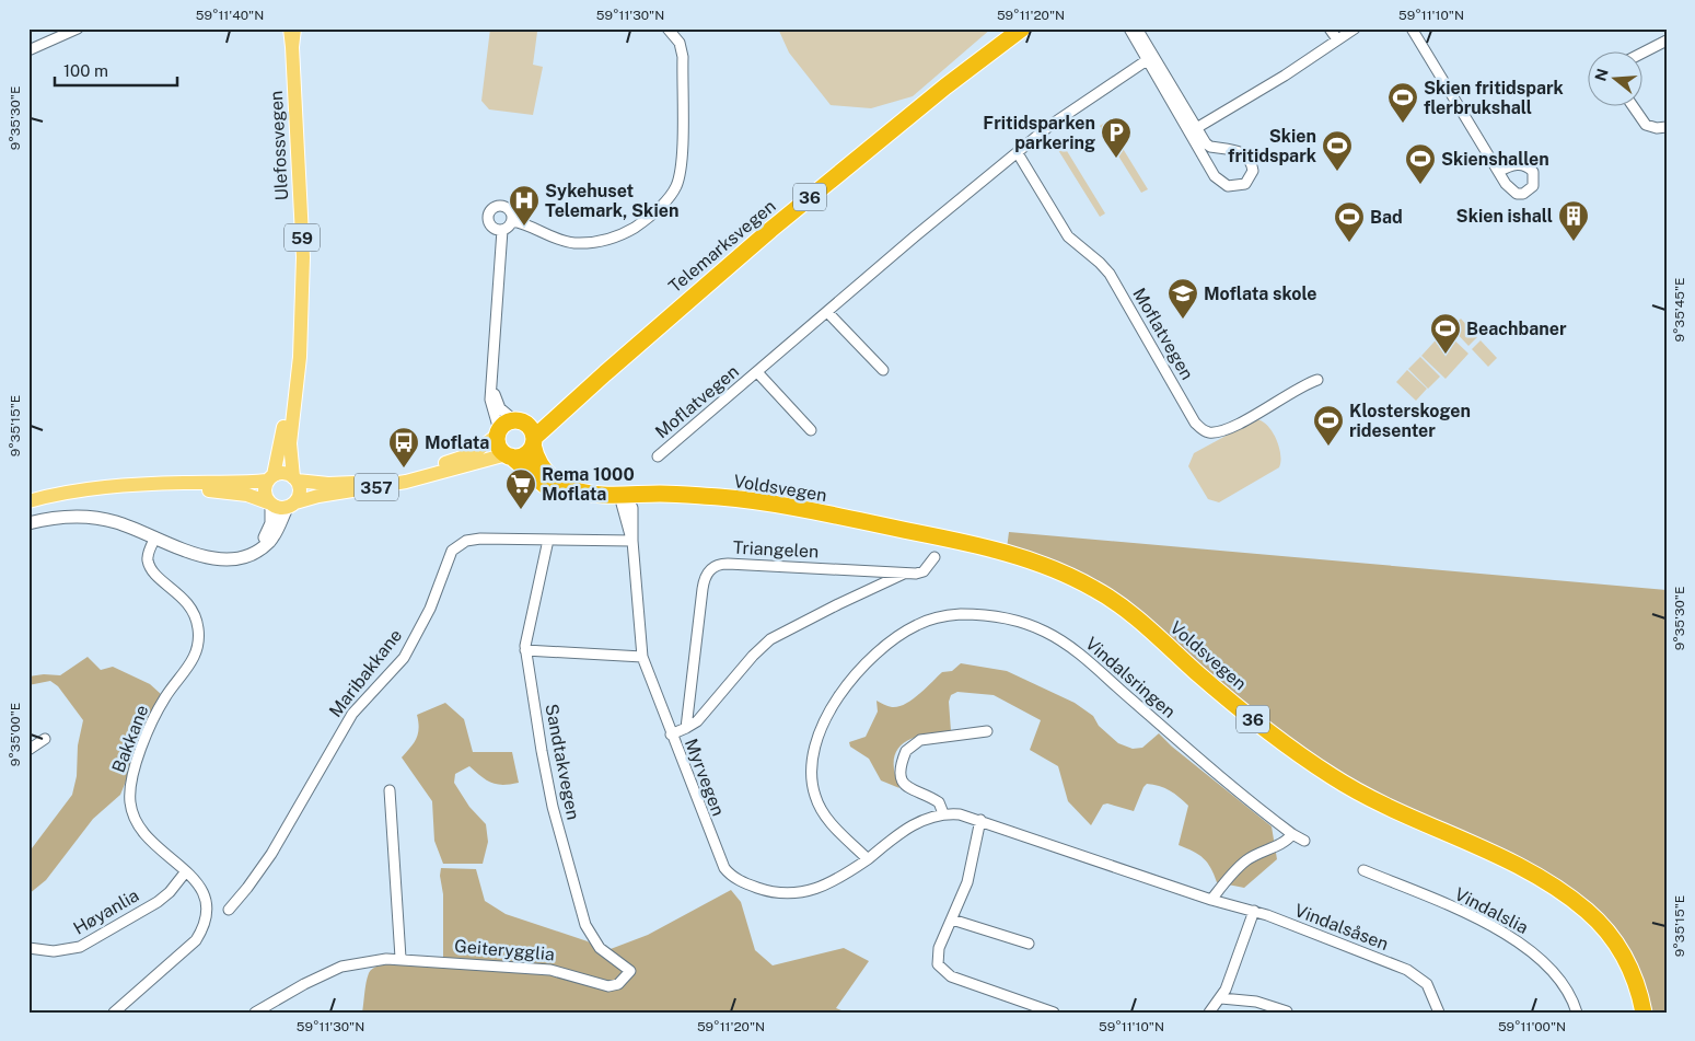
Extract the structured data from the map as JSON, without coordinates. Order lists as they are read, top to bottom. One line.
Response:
{"streets":{"highway":["36","Telemarksvegen","Voldsvegen"],"main road":["Ulefossvegen","59","357"],"street":["Moflatvegen","Triangelen","Maribakkane","Vindalsringen","Bakkane","Sandtakvegen","Myrvegen","Vindalslia","Høyanlia","Vindalsåsen","Geiterygglia"]},"crossings":[["Ulefossvegen","357"],["36","Telemarksvegen"],["36","357"],["36","Voldsvegen"],["Telemarksvegen","357"],["Telemarksvegen","Voldsvegen"],["357","Voldsvegen"],["Voldsvegen","Myrvegen"],["Triangelen","Myrvegen"],["Maribakkane","Sandtakvegen"],["Maribakkane","Myrvegen"],["Vindalsringen","Myrvegen"],["Bakkane","Høyanlia"],["Sandtakvegen","Geiterygglia"]],"places":{"sports":["Skien fritidspark flerbrukshall","Skien fritidspark","Skienshallen","Bad","Beachbaner","Klosterskogen ridesenter"],"parking":["Fritidsparken parkering"],"hospital":["Sykehuset Telemark, Skien"],"building":["Skien ishall"],"school or university":["Moflata skole"],"bus stop":["Moflata"],"supermarket":["Rema 1000 Moflata"]},"scale_bar":"100 m","north":"left","coordinates":["59°11'40\"N","59°11'30\"N","59°11'20\"N","59°11'10\"N","9°35'30\"E","9°35'45\"E","9°35'15\"E","9°35'00\"E","59°11'00\"N"]}
